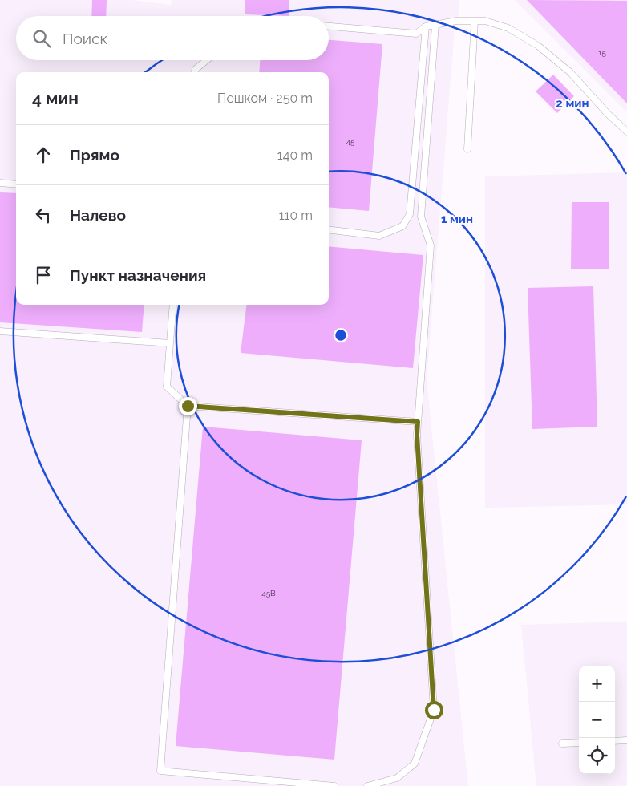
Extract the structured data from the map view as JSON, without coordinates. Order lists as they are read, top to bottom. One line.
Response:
{"house_numbers":["15","45","45В"],"page":{"search":"Поиск","heading":["4 мин","Пешком · 250 m"],"list":[["Прямо","140 m"],["Налево","110 m"],"Пункт назначения"],"map_buttons":["+","−"]},"rings":["2 мин","1 мин"]}
